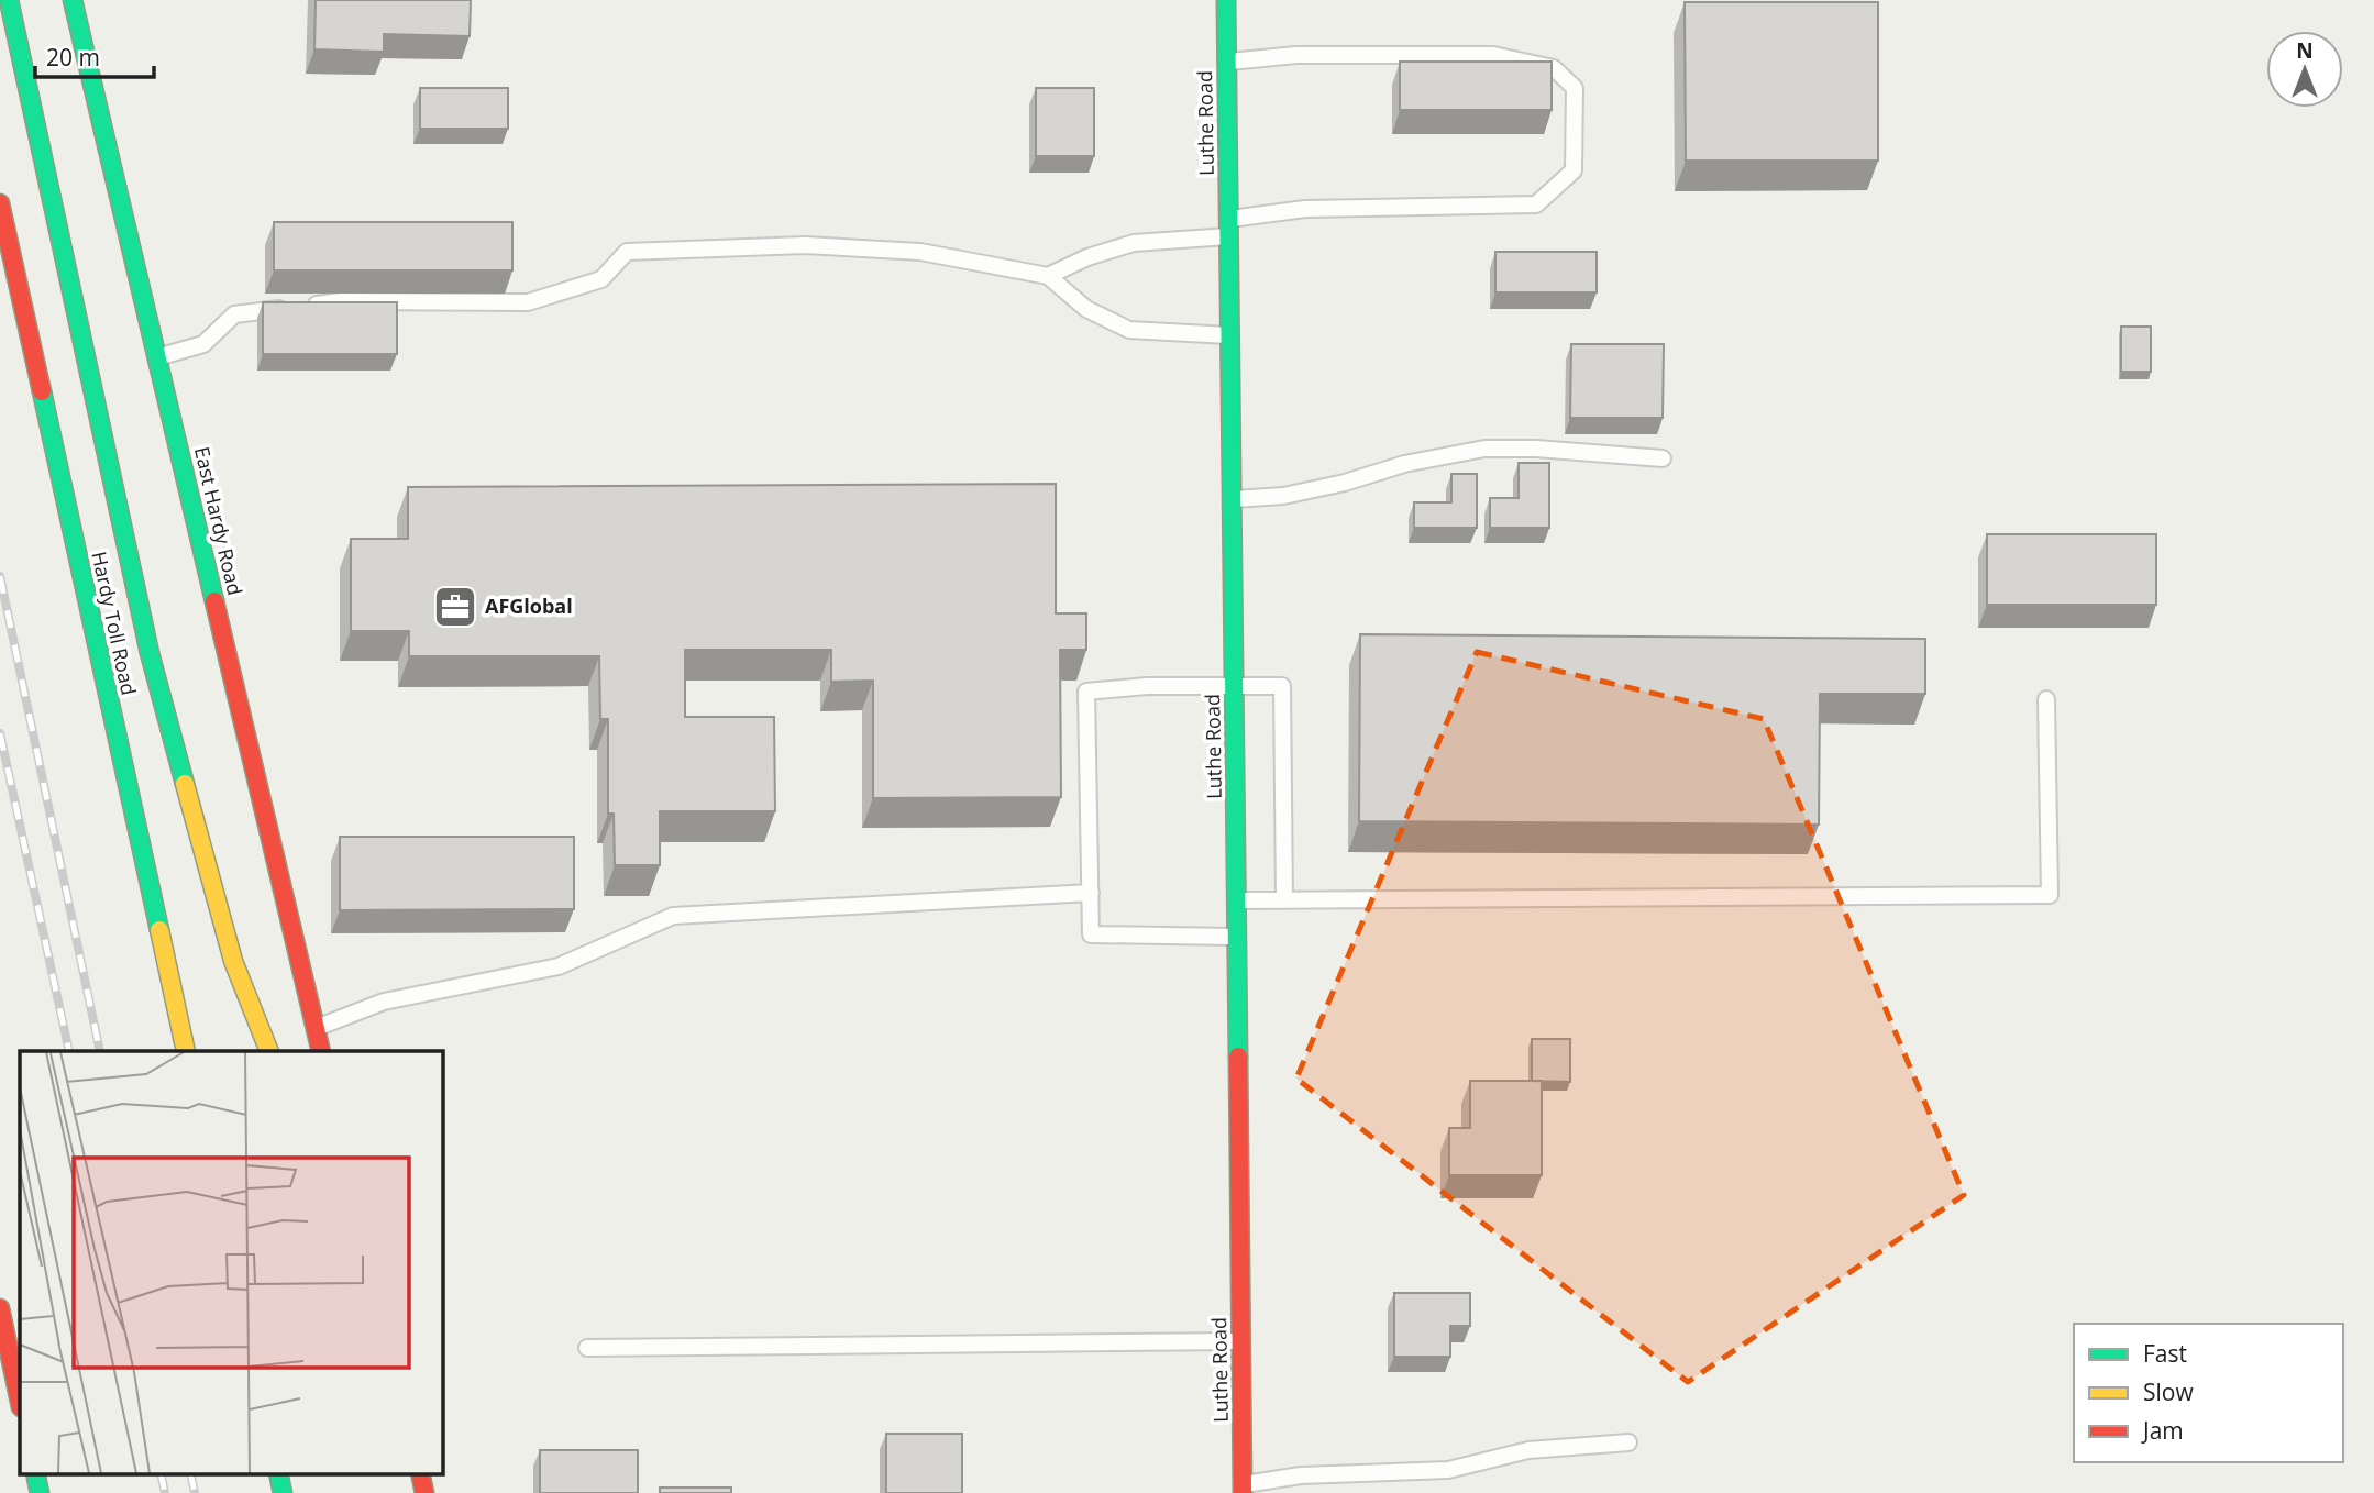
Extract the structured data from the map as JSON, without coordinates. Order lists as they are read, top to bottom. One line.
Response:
{"streets":{"main road":["Luthe Road","East Hardy Road","Hardy Toll Road"]},"places":{"office":["AFGlobal"]},"legend":["Fast","Slow","Jam"],"scale_bar":"20 m","north":"top"}
